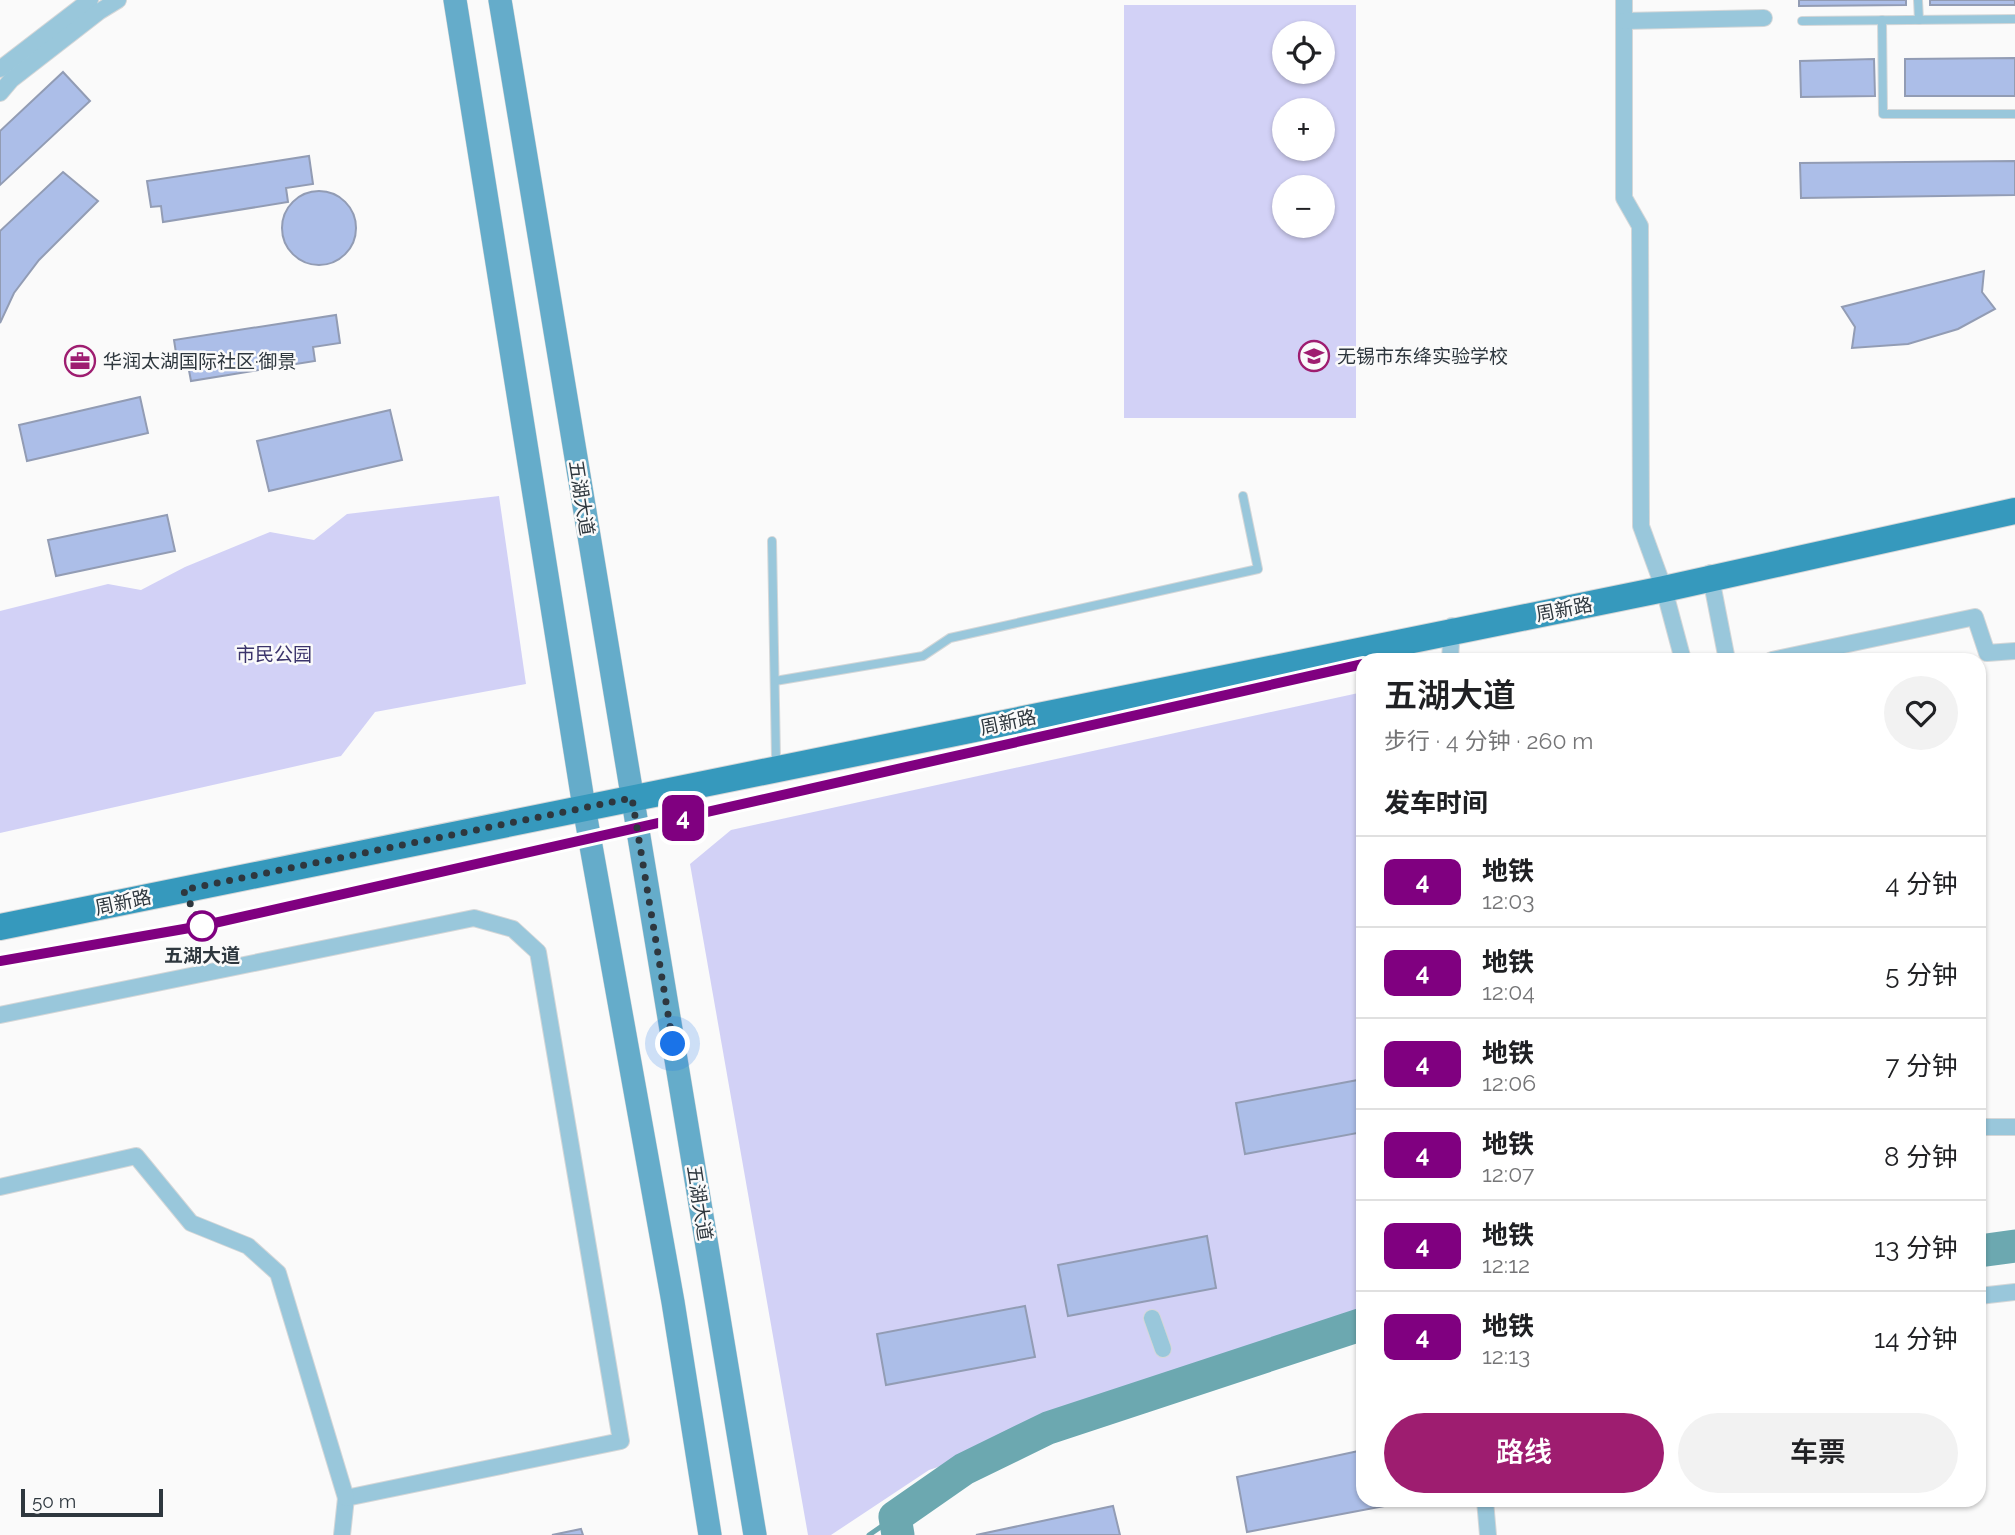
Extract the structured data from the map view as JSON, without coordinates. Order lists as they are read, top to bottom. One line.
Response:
{"streets":{"main road":["五湖大道","周新路"]},"crossings":[["五湖大道","周新路"]],"parks":["市民公园"],"places":{"school or university":["无锡市东绛实验学校"],"office":["华润太湖国际社区·御景"],"other":["五湖大道"]},"lines":["metro line 4"],"scale_bar":"50 m","page":{"on_map":"4","map_buttons":["+","−"],"heading":[["五湖大道","步行 · 4 分钟 · 260 m"],"发车时间"],"list":[{"mark":"4","name":"地铁","note":"12:03","value":"4 分钟"},{"mark":"4","name":"地铁","note":"12:04","value":"5 分钟"},{"mark":"4","name":"地铁","note":"12:06","value":"7 分钟"},{"mark":"4","name":"地铁","note":"12:07","value":"8 分钟"},{"mark":"4","name":"地铁","note":"12:12","value":"13 分钟"},{"mark":"4","name":"地铁","note":"12:13","value":"14 分钟"}],"buttons":["路线","车票"],"scale":"50 m"}}
